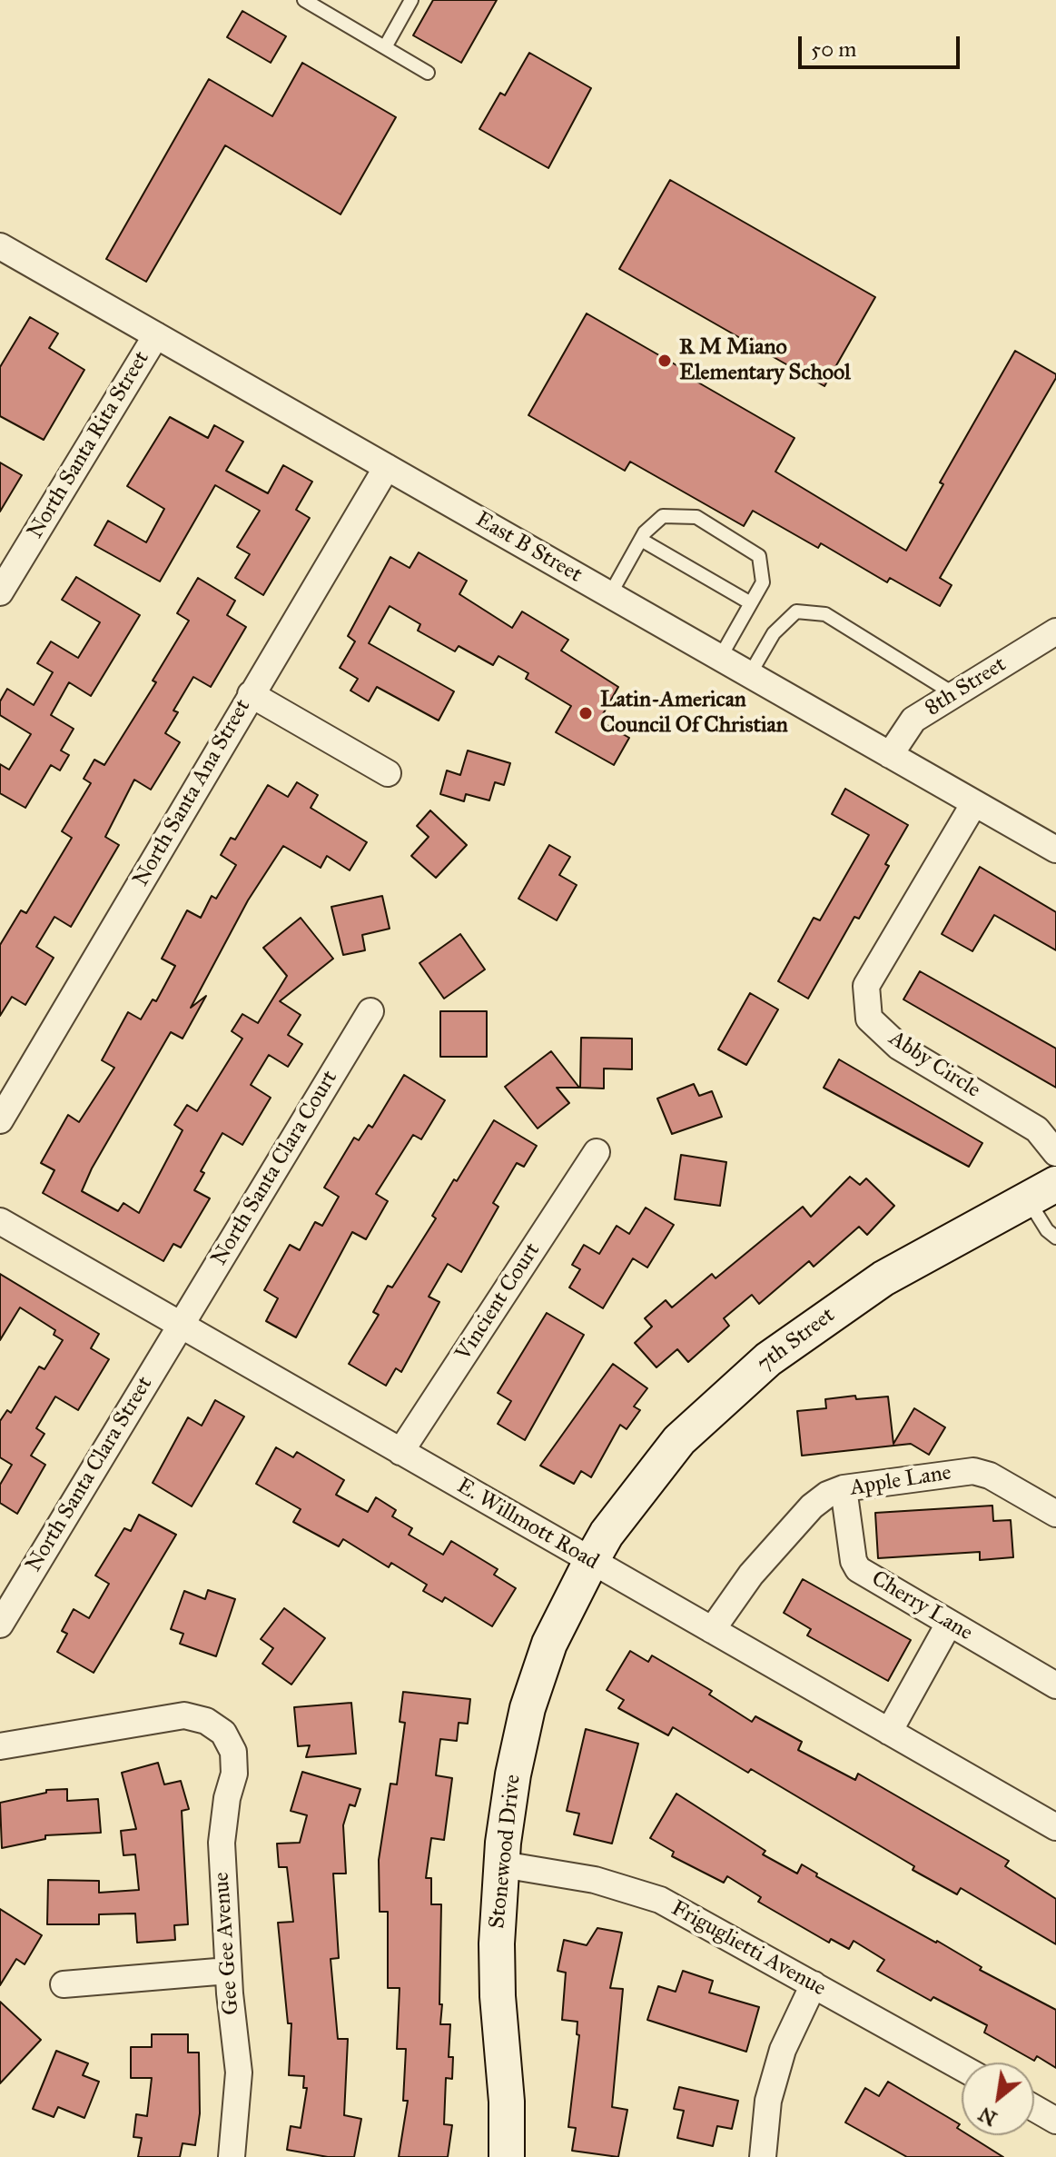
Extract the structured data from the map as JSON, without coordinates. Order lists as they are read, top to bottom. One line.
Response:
{"streets":{"street":["North Santa Rita Street","East B Street","8th Street","North Santa Ana Street","Abby Circle","North Santa Clara Court","Vincient Court","7th Street","North Santa Clara Street","Apple Lane","E. Willmott Road","Cherry Lane","Stonewood Drive","Gee Gee Avenue","Friguglietti Avenue"]},"crossings":[["North Santa Rita Street","East B Street"],["East B Street","8th Street"],["East B Street","North Santa Ana Street"],["East B Street","Abby Circle"],["North Santa Clara Court","North Santa Clara Street"],["North Santa Clara Court","E. Willmott Road"],["Vincient Court","E. Willmott Road"],["7th Street","E. Willmott Road"],["7th Street","Stonewood Drive"],["North Santa Clara Street","E. Willmott Road"],["Apple Lane","E. Willmott Road"],["Apple Lane","Cherry Lane"],["E. Willmott Road","Stonewood Drive"],["Stonewood Drive","Friguglietti Avenue"]],"places":["R M Miano Elementary School","Latin-American Council Of Christian"],"scale_bar":"50 m","north":"bottom left"}
